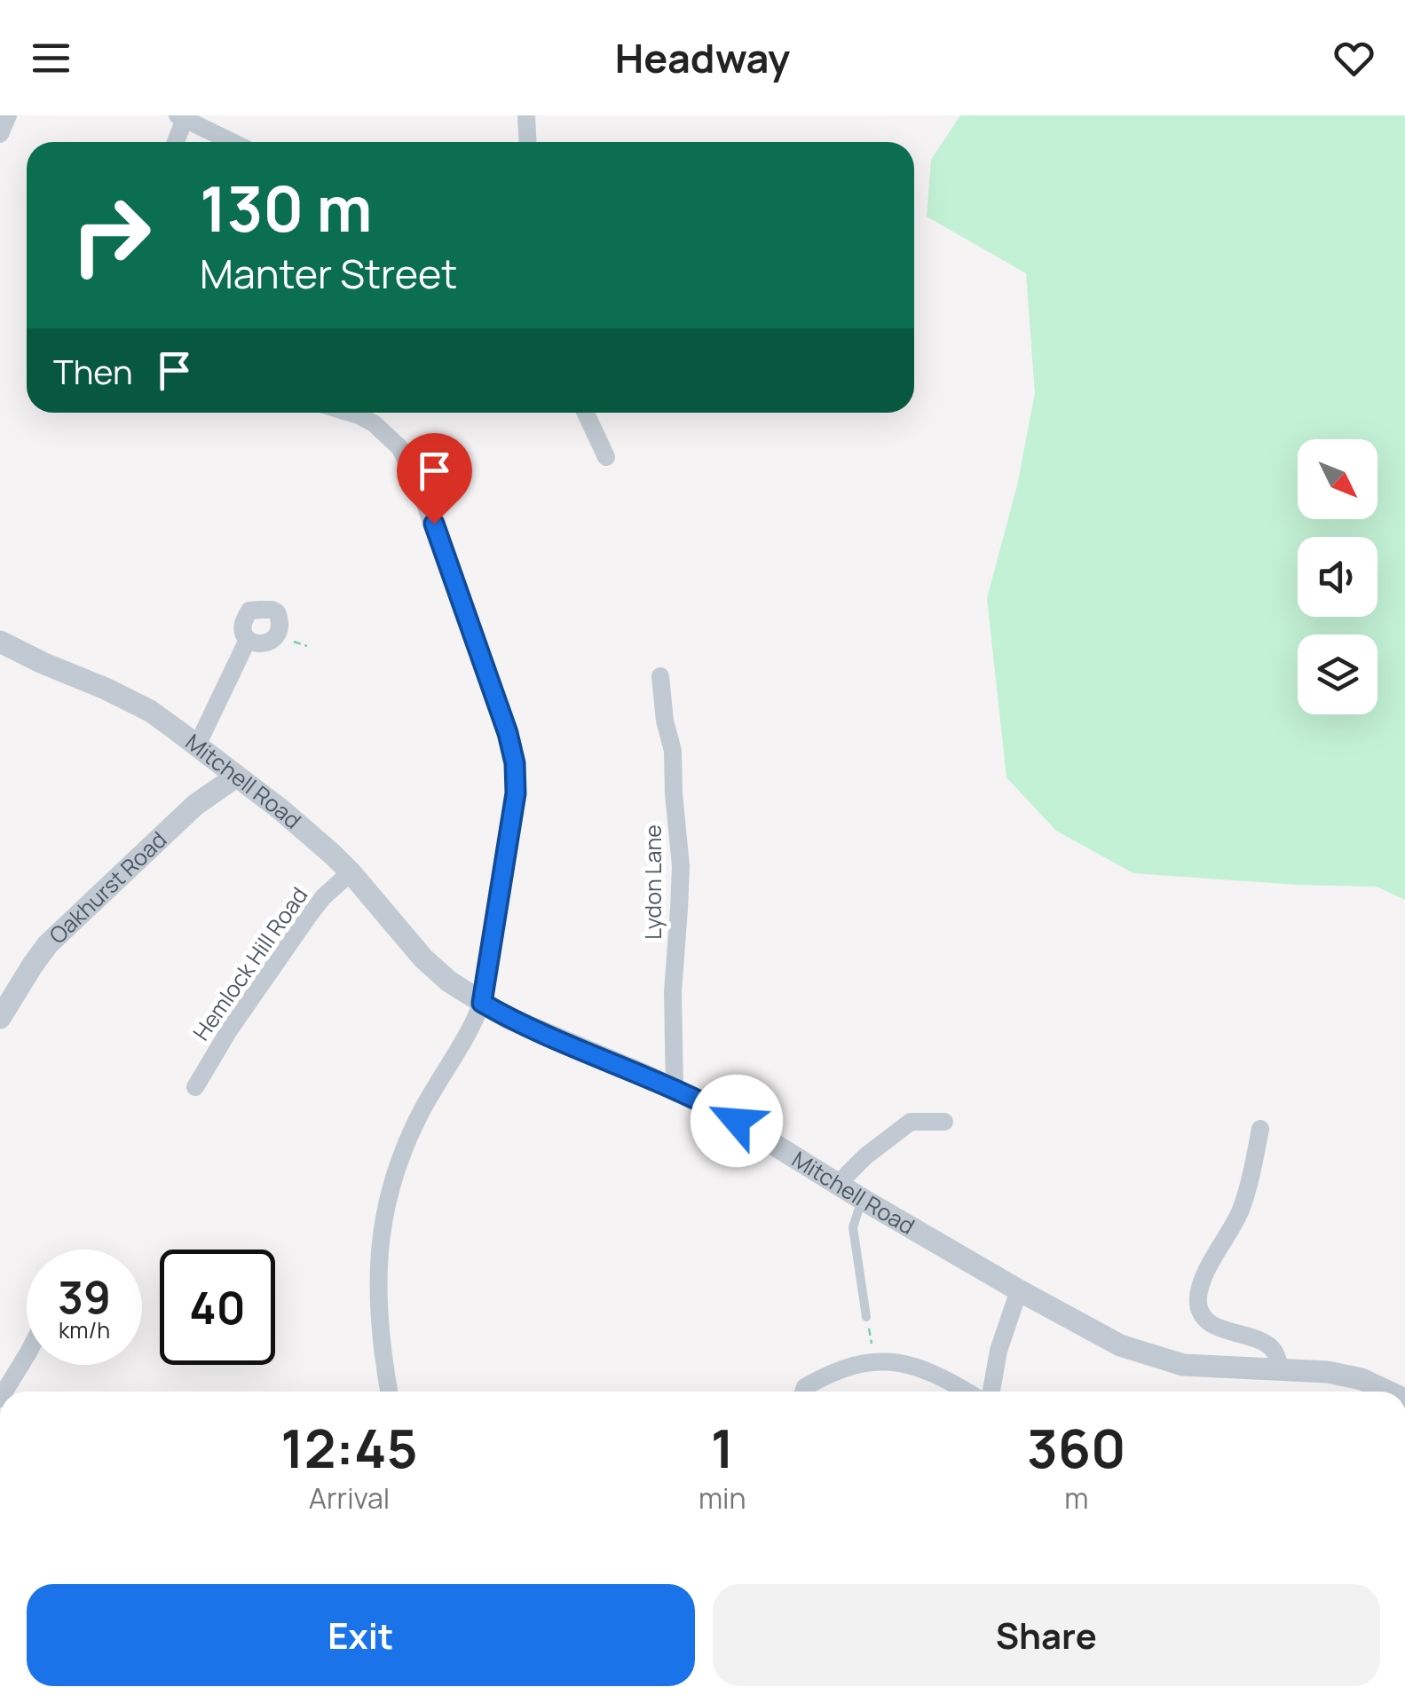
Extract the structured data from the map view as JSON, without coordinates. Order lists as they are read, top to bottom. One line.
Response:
{"streets":{"street":["Mitchell Road","Lydon Lane","Oakhurst Road","Hemlock Hill Road"]},"crossings":[["Mitchell Road","Lydon Lane"],["Mitchell Road","Oakhurst Road"],["Mitchell Road","Hemlock Hill Road"]],"north":"bottom right","page":{"header":"Headway","turn":["130 m","Manter Street"],"then":"Then","speed":"39 km/h","limit":"40","eta":["12:45","Arrival","1","min","360","m"],"buttons":["Exit","Share"]}}
